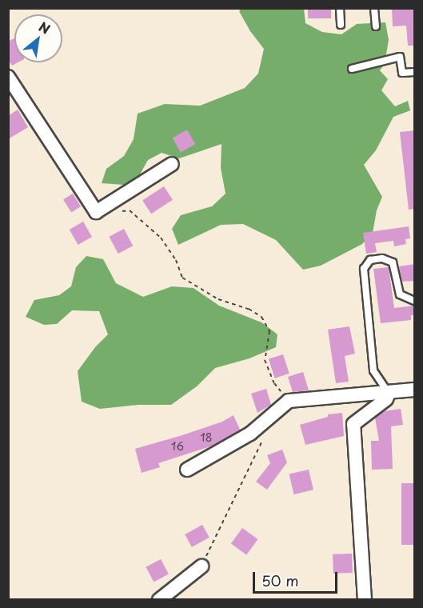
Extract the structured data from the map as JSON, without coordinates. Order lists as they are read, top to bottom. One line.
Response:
{"house_numbers":["18","16"],"scale_bar":"50 m","north":"top right"}
